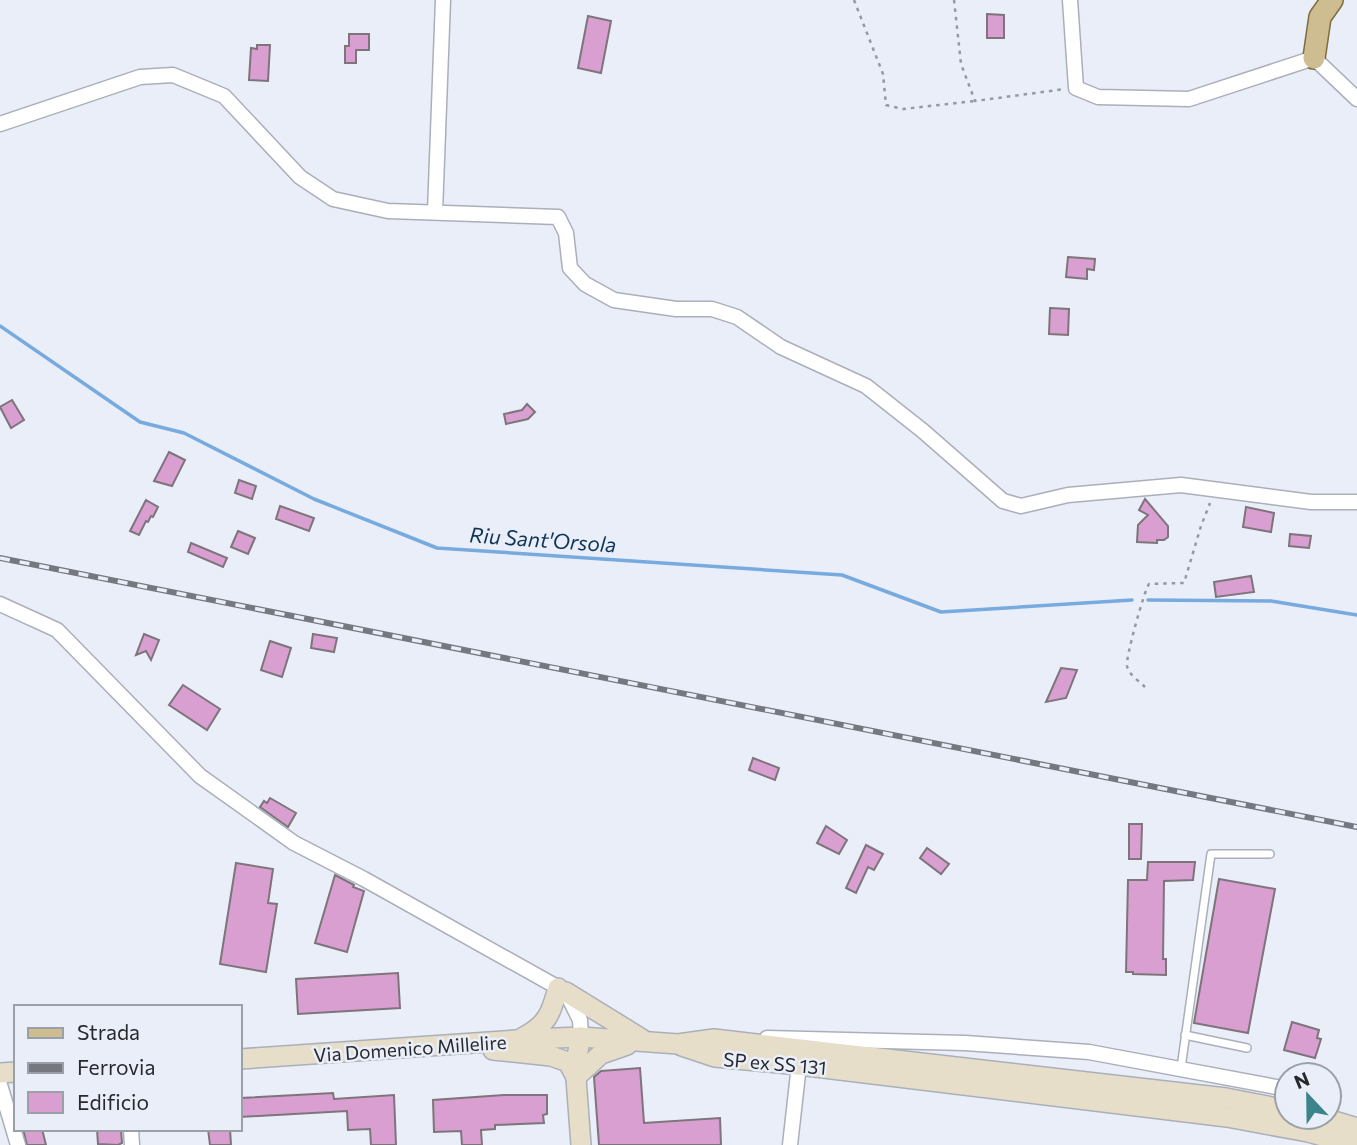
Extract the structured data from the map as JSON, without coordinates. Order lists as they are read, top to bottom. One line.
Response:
{"streets":{"main road":["Via Domenico Millelire","SP ex SS 131"]},"crossings":[["Via Domenico Millelire","SP ex SS 131"]],"water":["Riu Sant'Orsola"],"legend":["Strada","Ferrovia","Edificio"],"north":"top"}
